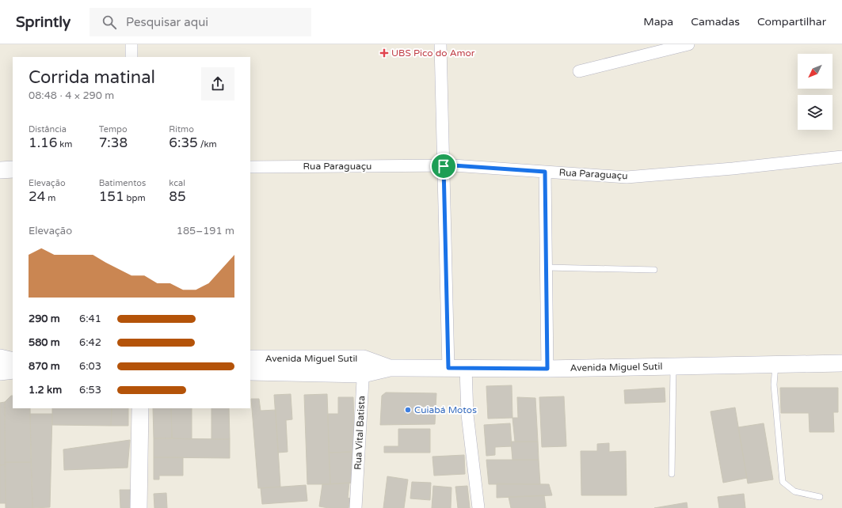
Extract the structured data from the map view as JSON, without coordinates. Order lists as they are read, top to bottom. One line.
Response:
{"streets":{"main road":["Avenida Miguel Sutil"],"street":["Rua Paraguaçu","Rua Vital Batista"]},"crossings":[["Avenida Miguel Sutil","Rua Vital Batista"]],"places":{"health":["UBS Pico do Amor"],"other":["Cuiabá Motos"]},"north":"bottom left","page":{"header":"Sprintly","search":"Pesquisar aqui","nav":["Mapa","Camadas","Compartilhar"],"heading":["Corrida matinal","08:48 · 4 × 290 m"],"stats":[["Distância","1.16 km"],["Tempo","7:38"],["Ritmo","6:35 /km"],["Elevação","24 m"],["Batimentos","151 bpm"],["kcal","85"]],"chart":["Elevação","185–191 m"],"list":[{"name":"290 m","note":"6:41"},{"name":"580 m","note":"6:42"},{"name":"870 m","note":"6:03"},{"name":"1.2 km","note":"6:53"}]}}
